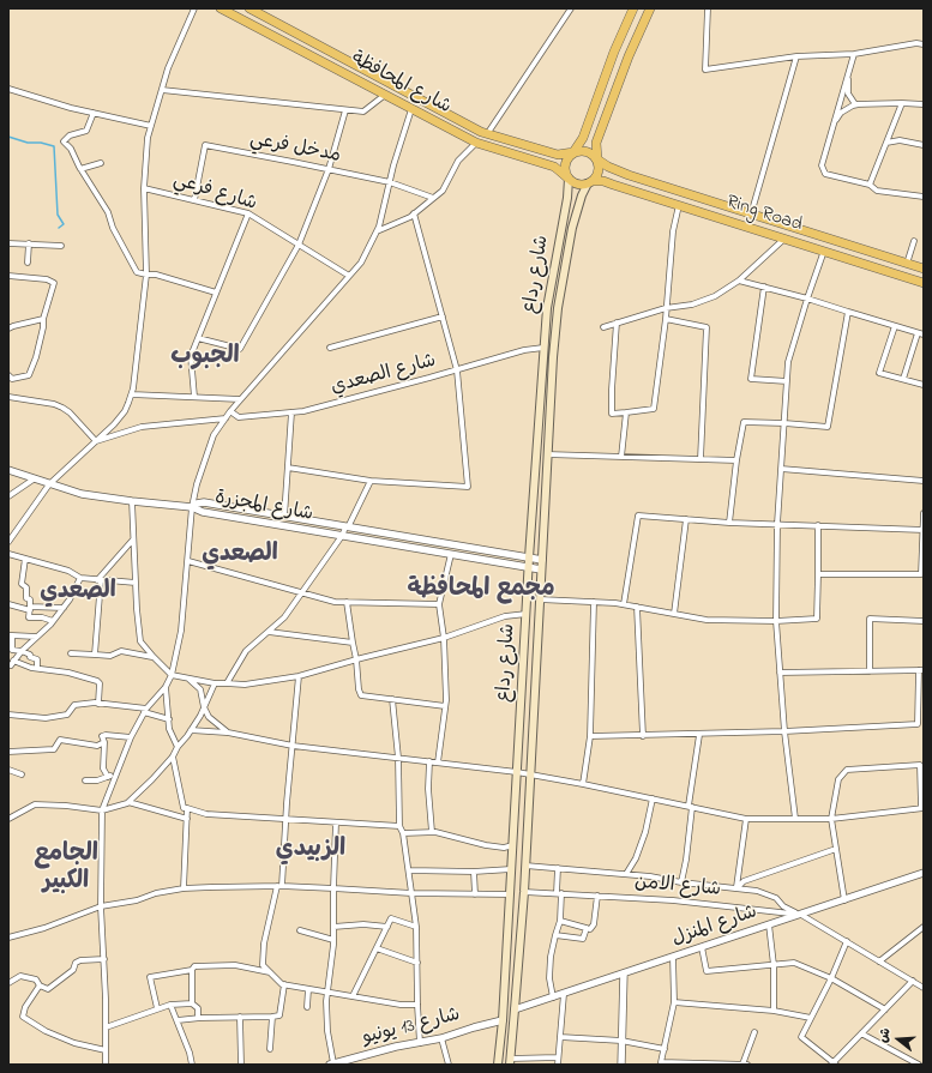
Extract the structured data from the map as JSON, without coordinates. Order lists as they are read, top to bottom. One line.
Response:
{"streets":{"main road":["شارع المحافظة","Ring Road","شارع رداع"],"street":["مدخل فرعي","شارع فرعي","شارع الصعدي","شارع المجزرة","شارع الامن","شارع المنزل","شارع 13 يونيو"]},"crossings":[["شارع المحافظة","Ring Road"],["شارع المحافظة","شارع رداع"],["مدخل فرعي","شارع فرعي"],["Ring Road","شارع رداع"],["شارع رداع","شارع الصعدي"],["شارع رداع","شارع المجزرة"],["شارع رداع","شارع الامن"],["شارع رداع","شارع المنزل"],["شارع رداع","شارع 13 يونيو"],["شارع الامن","شارع المنزل"]],"districts":["الجبوب","الصعدي","مجمع المحافظة","الصعدي","الزبيدي","الجامع الكبير"],"north":"left"}
